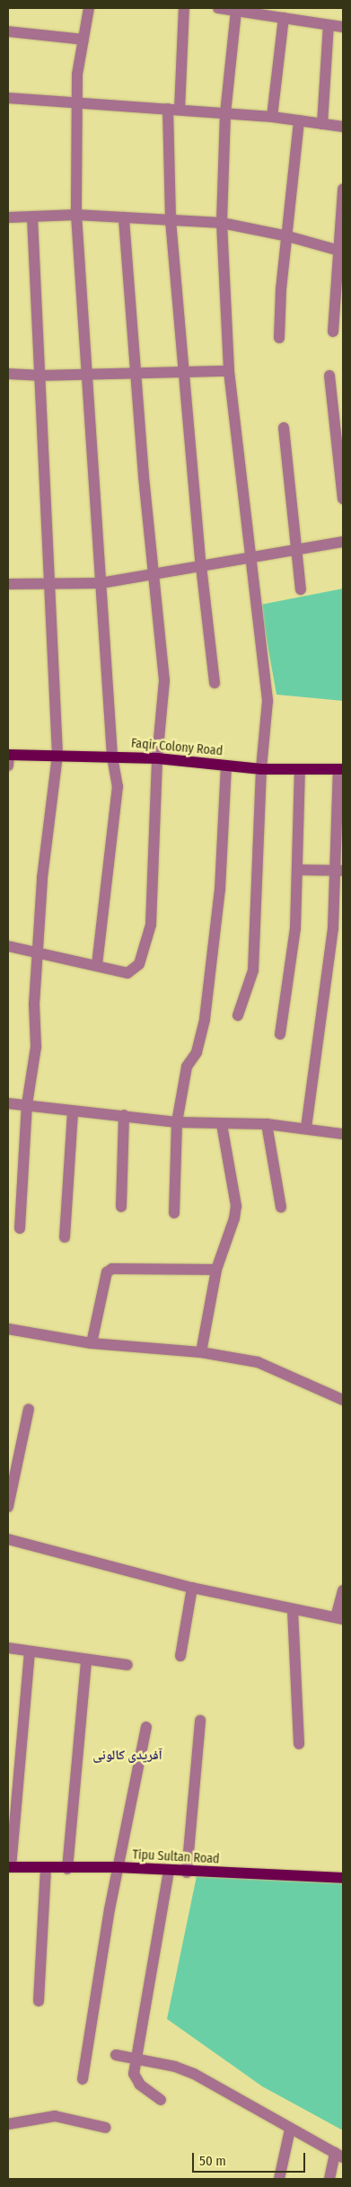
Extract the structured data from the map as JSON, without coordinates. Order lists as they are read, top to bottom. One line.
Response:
{"streets":{"main road":["Faqir Colony Road","Tipu Sultan Road"]},"districts":["آفریدی کالونی"],"scale_bar":"50 m"}
